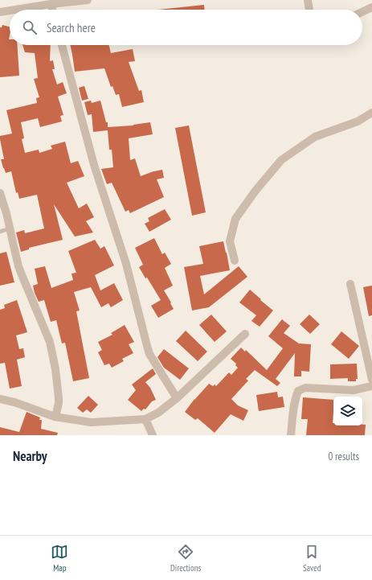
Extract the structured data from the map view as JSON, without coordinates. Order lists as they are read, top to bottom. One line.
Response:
{"page":{"search":"Search here","heading":["Nearby","0 results"],"nav":["Map","Directions","Saved"]}}
